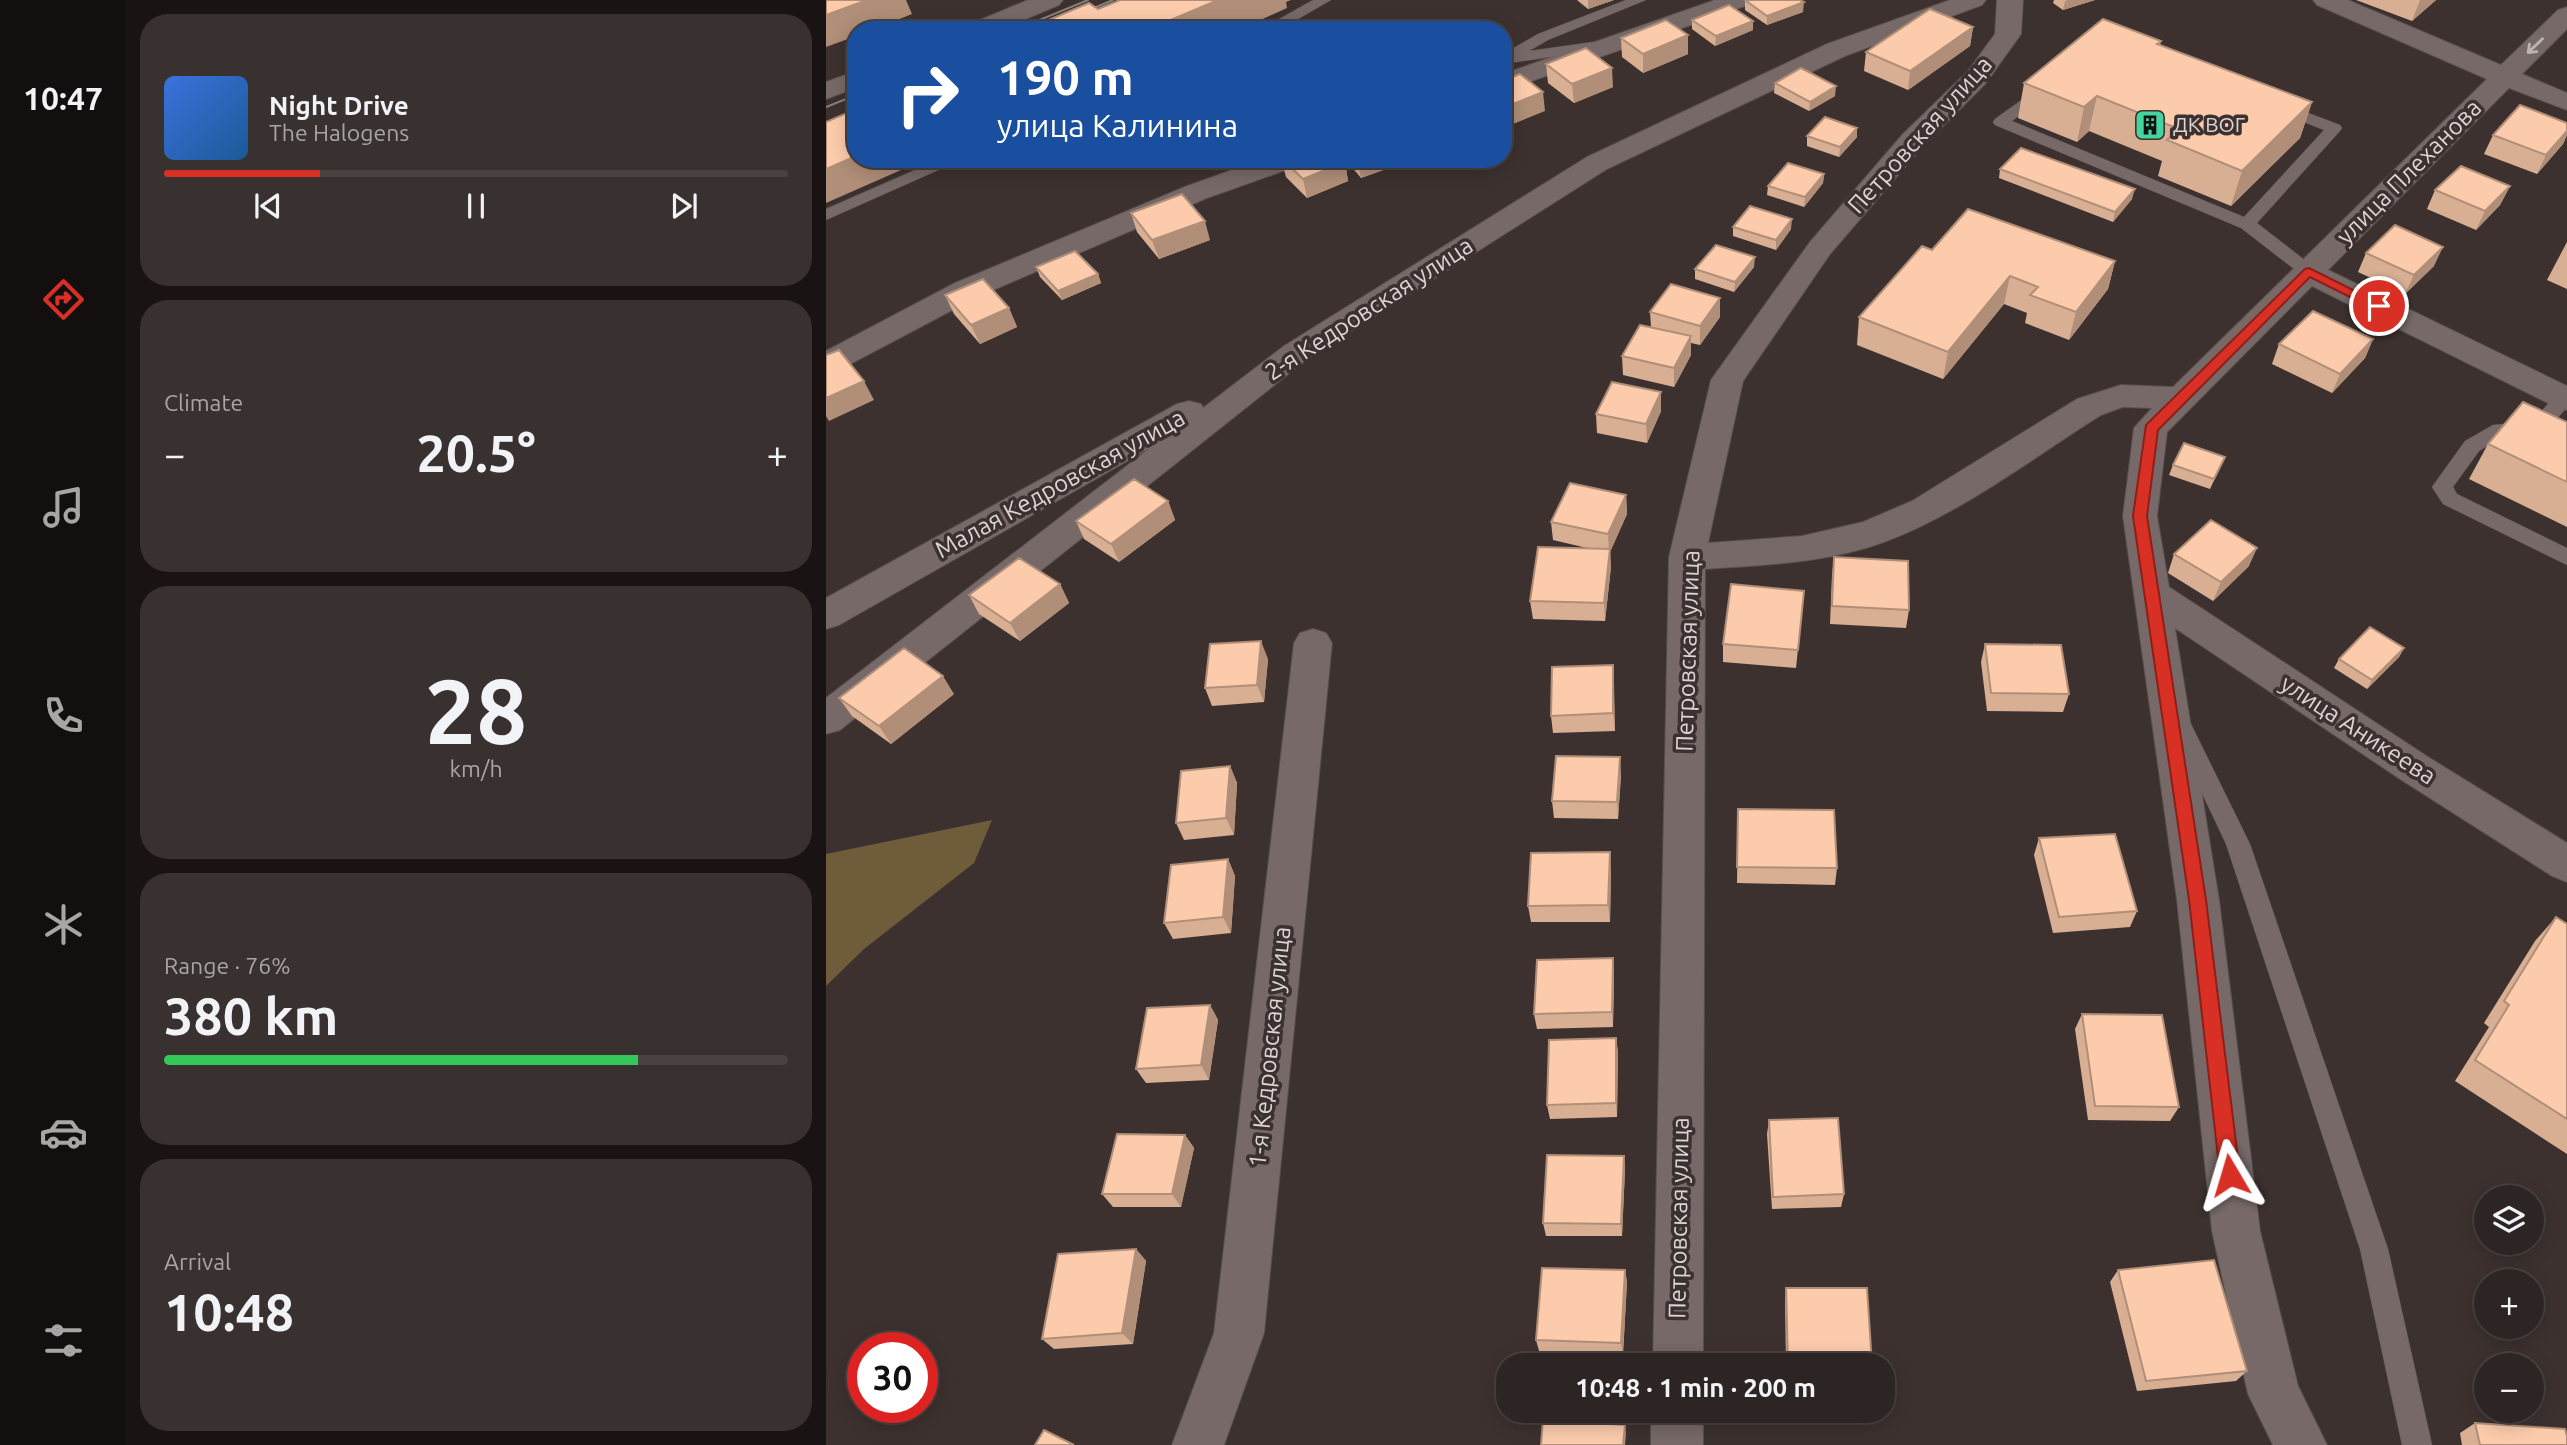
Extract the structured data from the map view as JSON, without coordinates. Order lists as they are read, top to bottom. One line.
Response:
{"streets":{"street":["Петровская улица","улица Плеханова","2-я Кедровская улица","Малая Кедровская улица","улица Аникеева","1-я Кедровская улица"]},"crossings":[["улица Плеханова","улица Аникеева"],["2-я Кедровская улица","Малая Кедровская улица"]],"places":{"building":["ДК ВОГ"]},"page":{"tabs":"10:47","turn":["190 m","улица Калинина"],"song":["Night Drive","The Halogens"],"tile":["Climate",["28","km/h"],["Range · 76%","380 km"],["Arrival","10:48"]],"heat":["−","20.5°","+"],"map_buttons":["+","−"],"limit":"30","trip":"10:48 · 1 min · 200 m"}}
